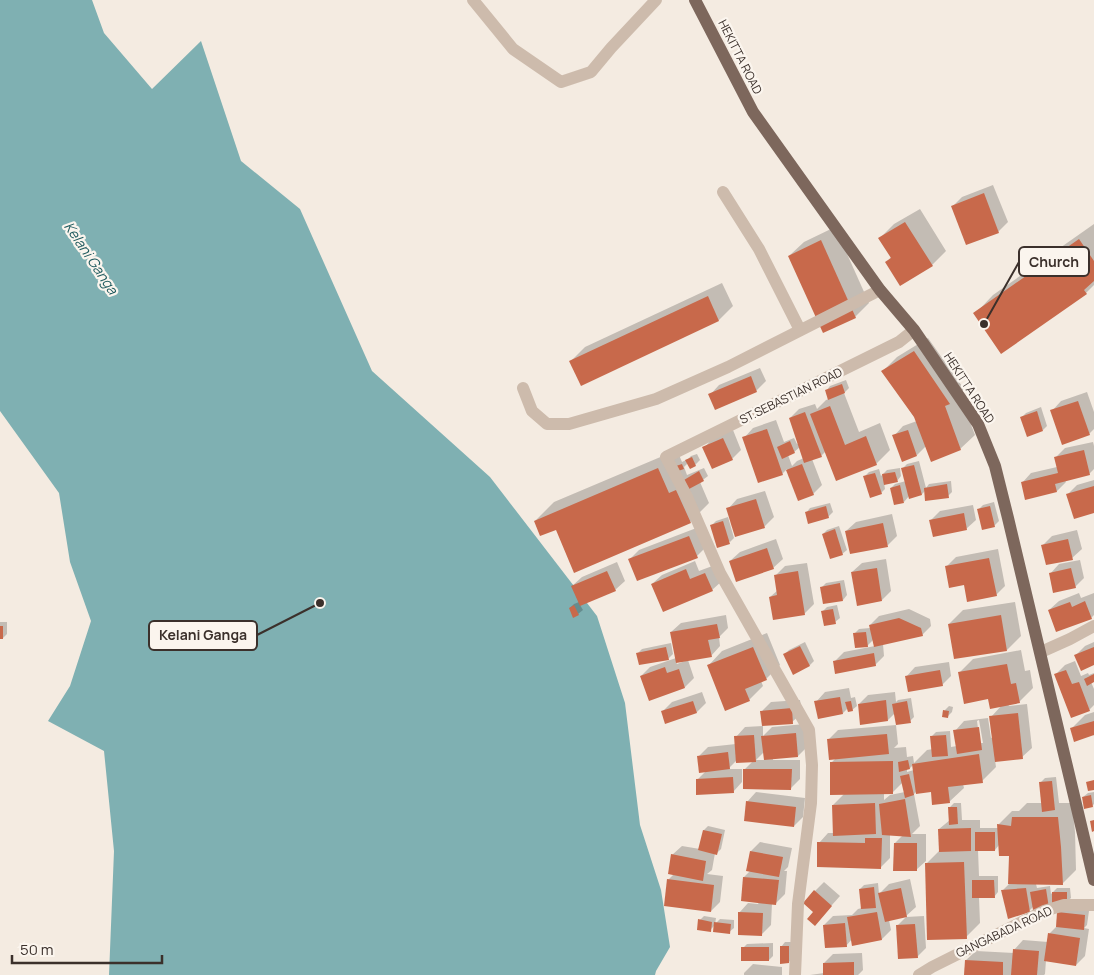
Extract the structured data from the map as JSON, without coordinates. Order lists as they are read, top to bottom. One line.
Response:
{"streets":{"main road":["HEKITTA ROAD"],"street":["ST.SEBASTIAN ROAD","GANGABADA ROAD"]},"crossings":[["HEKITTA ROAD","ST.SEBASTIAN ROAD"]],"water":["Kelani Ganga"],"places":["Church","Kelani Ganga"],"scale_bar":"50 m"}
